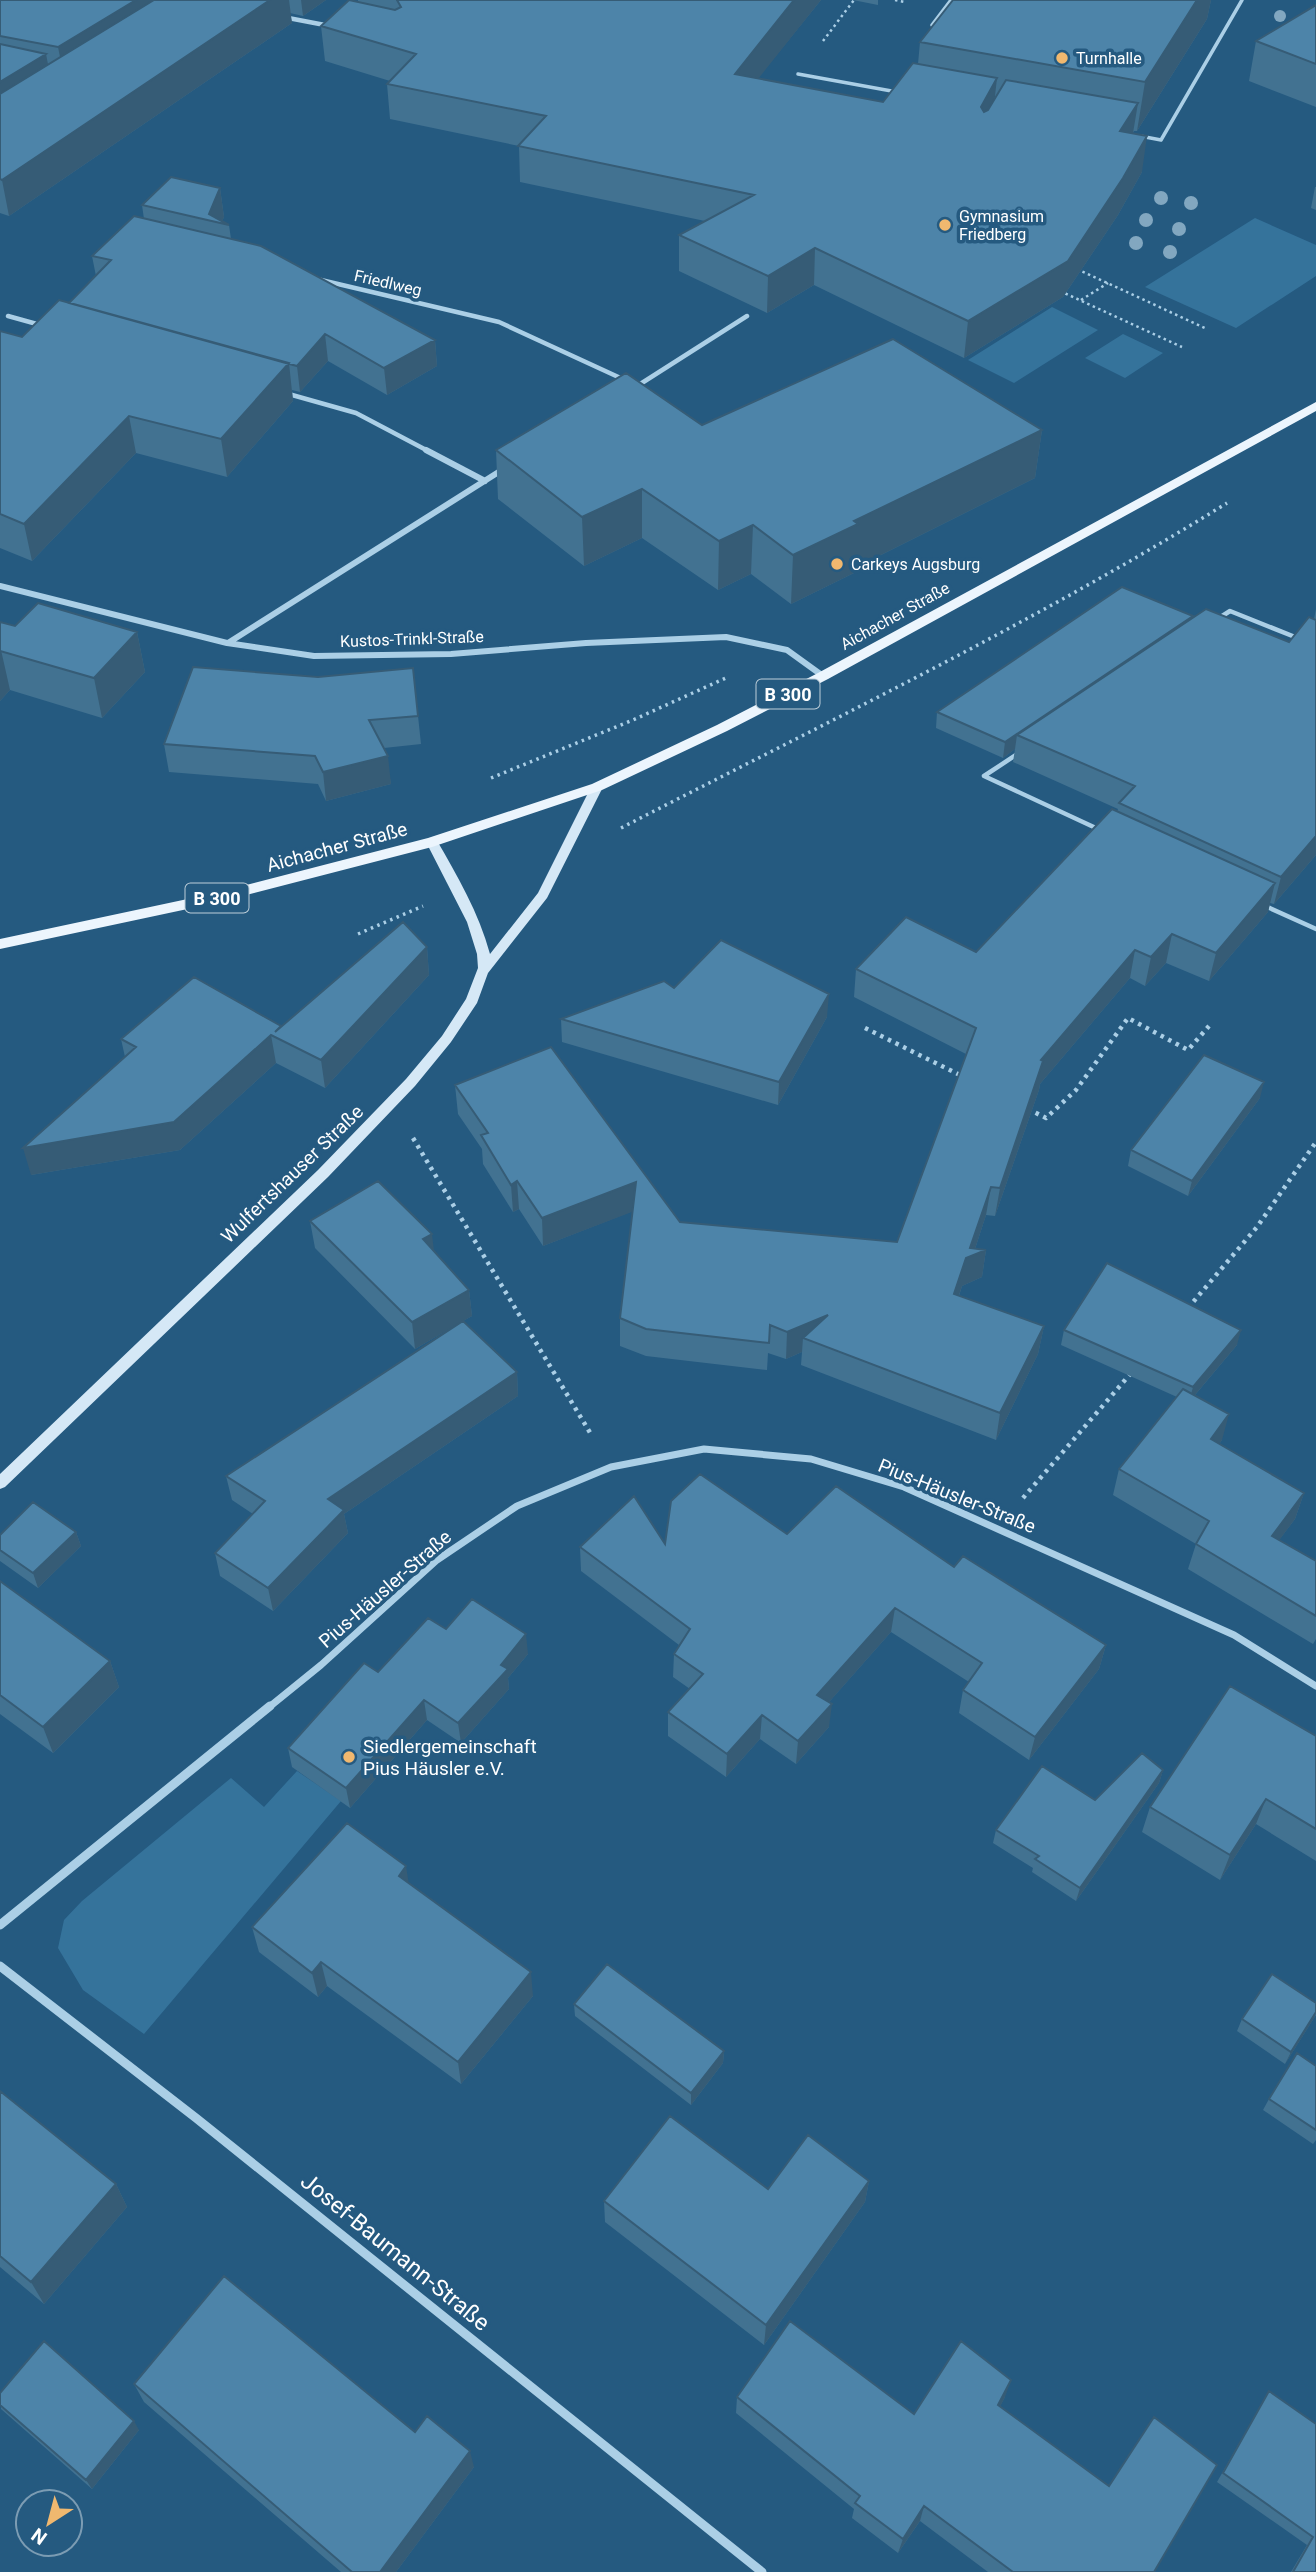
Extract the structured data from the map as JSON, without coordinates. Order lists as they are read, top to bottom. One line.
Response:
{"streets":{"main road":["Aichacher Straße","B 300","Wulfertshauser Straße"],"street":["Friedlweg","Kustos-Trinkl-Straße","Pius-Häusler-Straße","Josef-Baumann-Straße"]},"crossings":[["Aichacher Straße","Kustos-Trinkl-Straße"]],"places":["Turnhalle","Gymnasium Friedberg","Carkeys Augsburg","Siedlergemeinschaft Pius Häusler e.V."],"north":"bottom left"}
